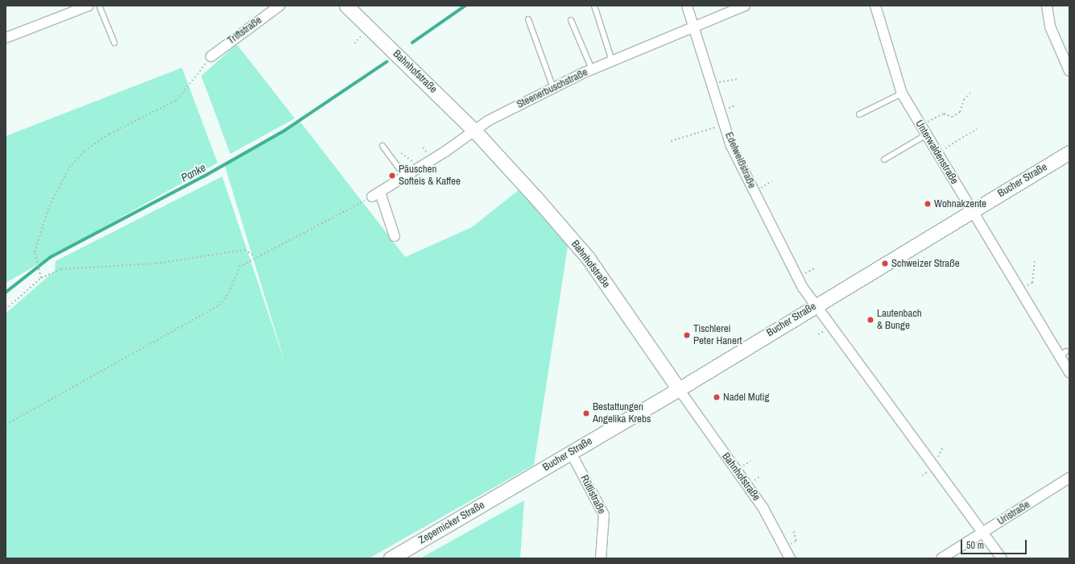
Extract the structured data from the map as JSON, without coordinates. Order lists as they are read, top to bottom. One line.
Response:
{"streets":{"main road":["Bahnhofstraße","Bucher Straße","Zepernicker Straße"],"street":["Triftstraße","Steenerbuschstraße","Unterwaldenstraße","Edelweißstraße","Rütlistraße","Uristraße"]},"crossings":[["Bahnhofstraße","Steenerbuschstraße"],["Bahnhofstraße","Bucher Straße"],["Steenerbuschstraße","Edelweißstraße"],["Unterwaldenstraße","Bucher Straße"],["Edelweißstraße","Bucher Straße"],["Bucher Straße","Rütlistraße"],["Bucher Straße","Zepernicker Straße"]],"water":["Panke"],"places":["Päuschen Softeis & Kaffee","Wohnakzente","Schweizer Straße","Lautenbach & Bunge","Tischlerei Peter Hanert","Nadel Mutig","Bestattungen Angelika Krebs"],"scale_bar":"50 m"}
